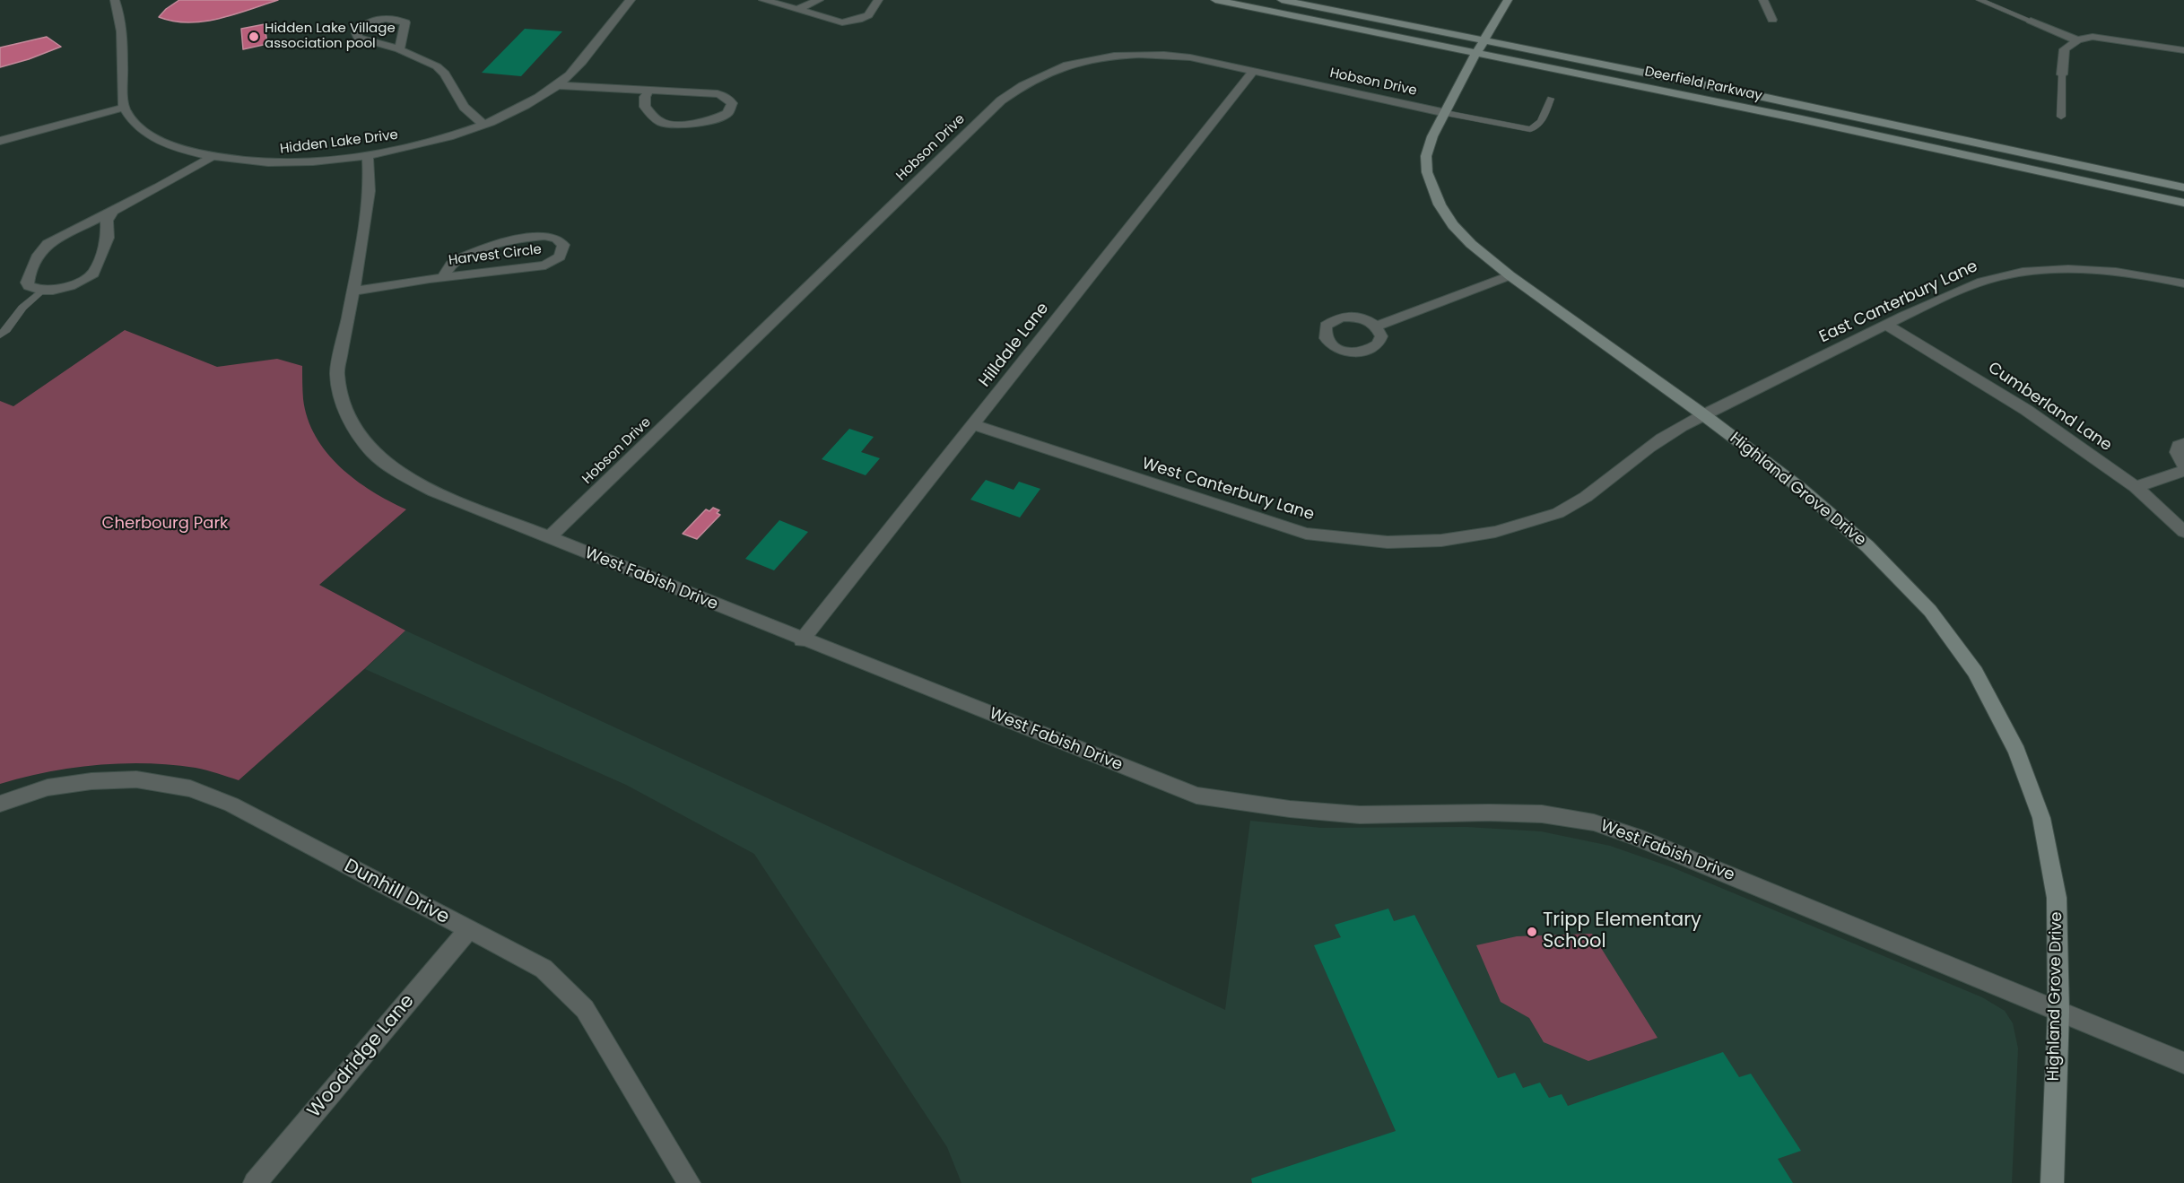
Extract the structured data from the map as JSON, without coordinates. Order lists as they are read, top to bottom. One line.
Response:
{"streets":{"main road":["Deerfield Parkway","Highland Grove Drive"],"street":["Hobson Drive","Hidden Lake Drive","Harvest Circle","East Canterbury Lane","Hilldale Lane","Cumberland Lane","West Canterbury Lane","West Fabish Drive","Dunhill Drive","Woodridge Lane"]},"crossings":[["Hobson Drive","Hilldale Lane"],["Hobson Drive","Highland Grove Drive"],["Hobson Drive","West Fabish Drive"],["Deerfield Parkway","Highland Grove Drive"],["Hidden Lake Drive","West Fabish Drive"],["Harvest Circle","West Fabish Drive"],["East Canterbury Lane","Cumberland Lane"],["East Canterbury Lane","West Canterbury Lane"],["East Canterbury Lane","Highland Grove Drive"],["Hilldale Lane","West Canterbury Lane"],["Hilldale Lane","West Fabish Drive"],["West Canterbury Lane","Highland Grove Drive"],["Highland Grove Drive","West Fabish Drive"],["Dunhill Drive","Woodridge Lane"]],"parks":["Cherbourg Park"],"places":["Hidden Lake Village association pool","Tripp Elementary School"]}
